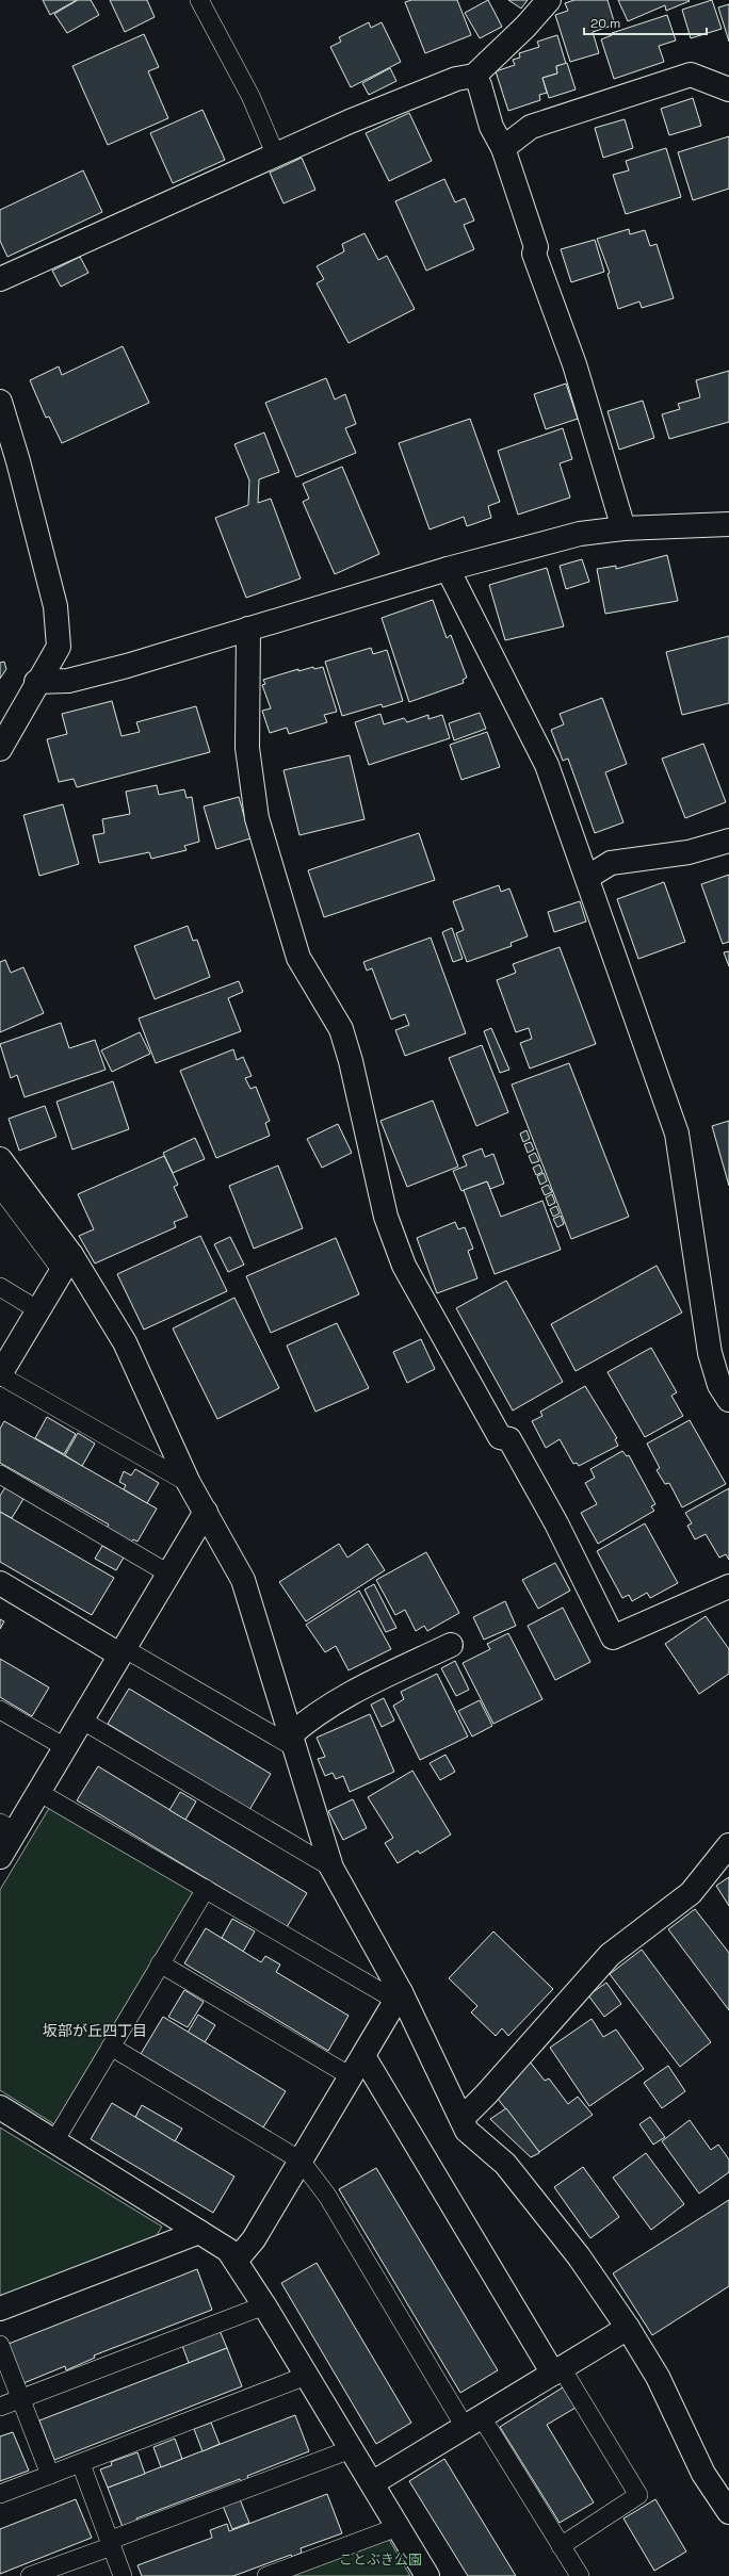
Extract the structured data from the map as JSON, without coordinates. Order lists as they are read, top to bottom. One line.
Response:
{"districts":["坂部が丘四丁目"],"parks":["ことぶき公園"],"scale_bar":"20 m"}
